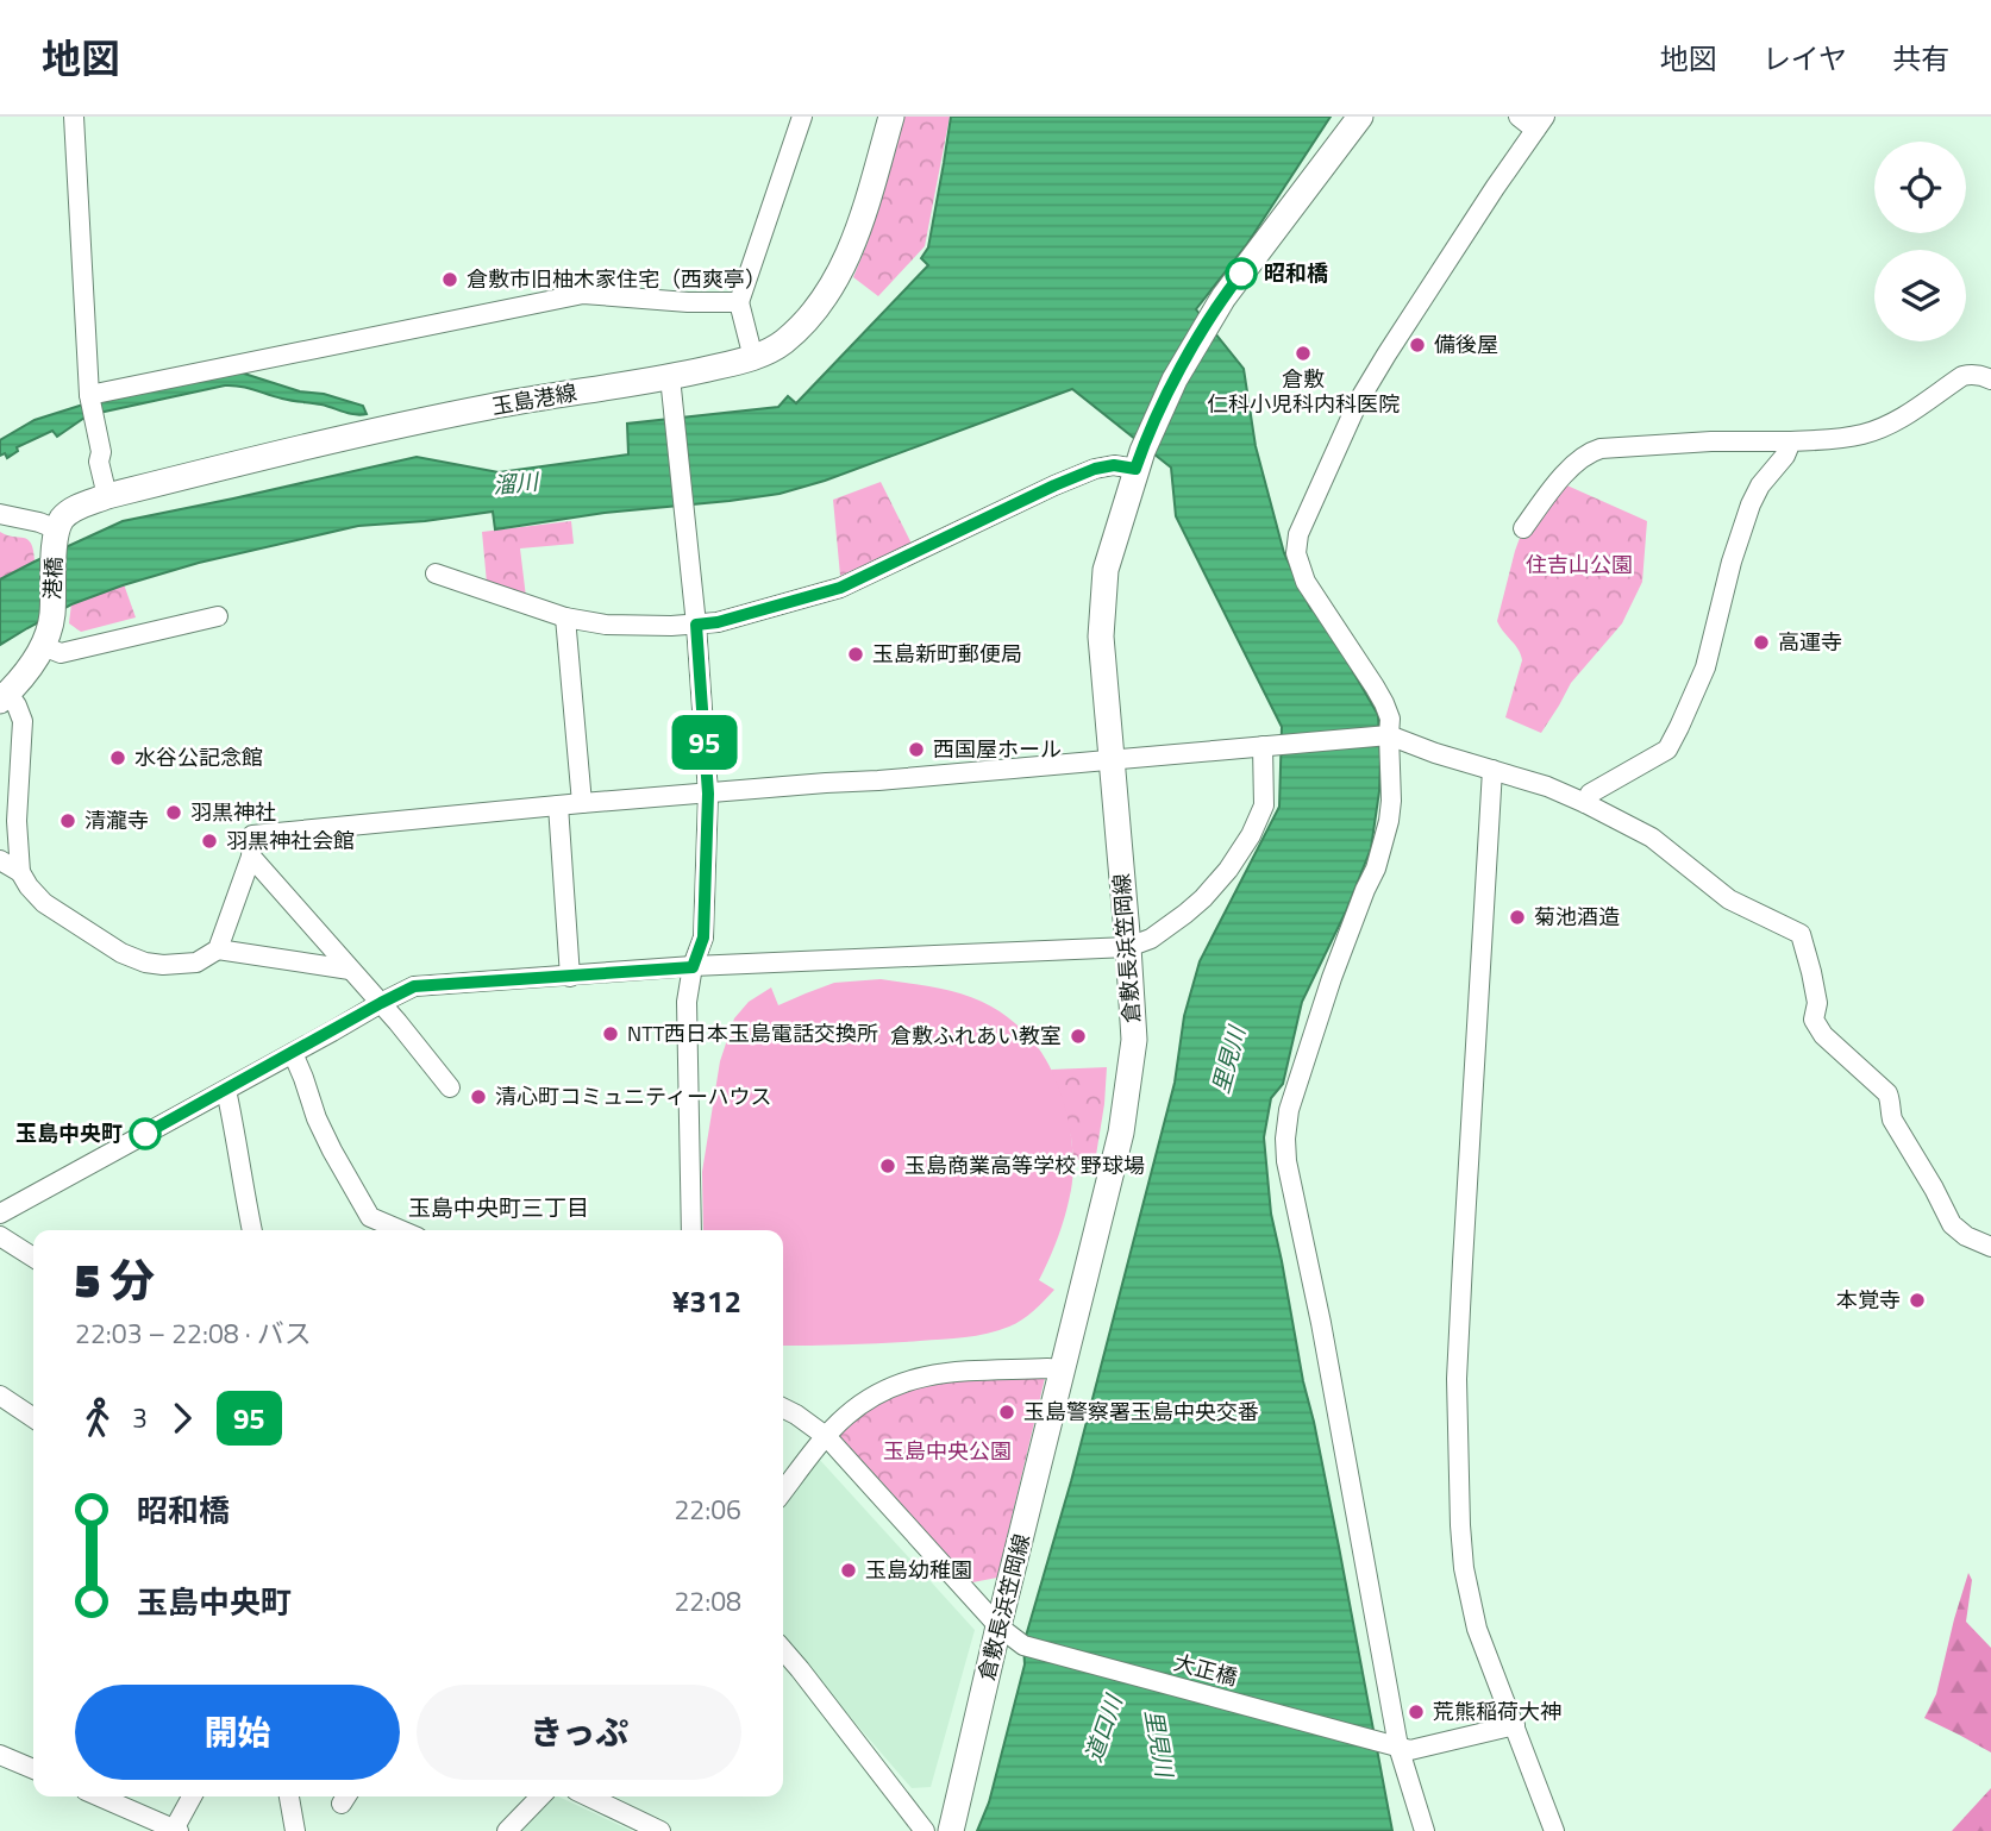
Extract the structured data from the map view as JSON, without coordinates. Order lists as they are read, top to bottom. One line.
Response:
{"streets":{"main road":["玉島港線","港橋","倉敷長浜笠岡線"],"street":["大正橋"]},"crossings":[["玉島港線","港橋"],["倉敷長浜笠岡線","大正橋"]],"districts":["玉島中央町三丁目"],"water":["溜川","里見川","道口川"],"parks":["住吉山公園","玉島中央公園"],"places":["昭和橋","倉敷市旧柚木家住宅（西爽亭）","備後屋","倉敷 仁科小児科内科医院","高運寺","玉島新町郵便局","西国屋ホール","水谷公記念館","羽黒神社","清瀧寺","羽黒神社会館","菊池酒造","NTT西日本玉島電話交換所","倉敷ふれあい教室","清心町コミュニティーハウス","玉島中央町","玉島商業高等学校 野球場","本覚寺","玉島警察署玉島中央交番","玉島幼稚園","荒熊稲荷大神"],"lines":["bus line 95"],"page":{"header":"地図","nav":["地図","レイヤ","共有"],"on_map":"95","heading":["5 分","22:03 – 22:08 · バス","¥312"],"legs":["3","95"],"list":[{"name":"昭和橋","value":"22:06"},{"name":"玉島中央町","value":"22:08"}],"buttons":["開始","きっぷ"]}}
